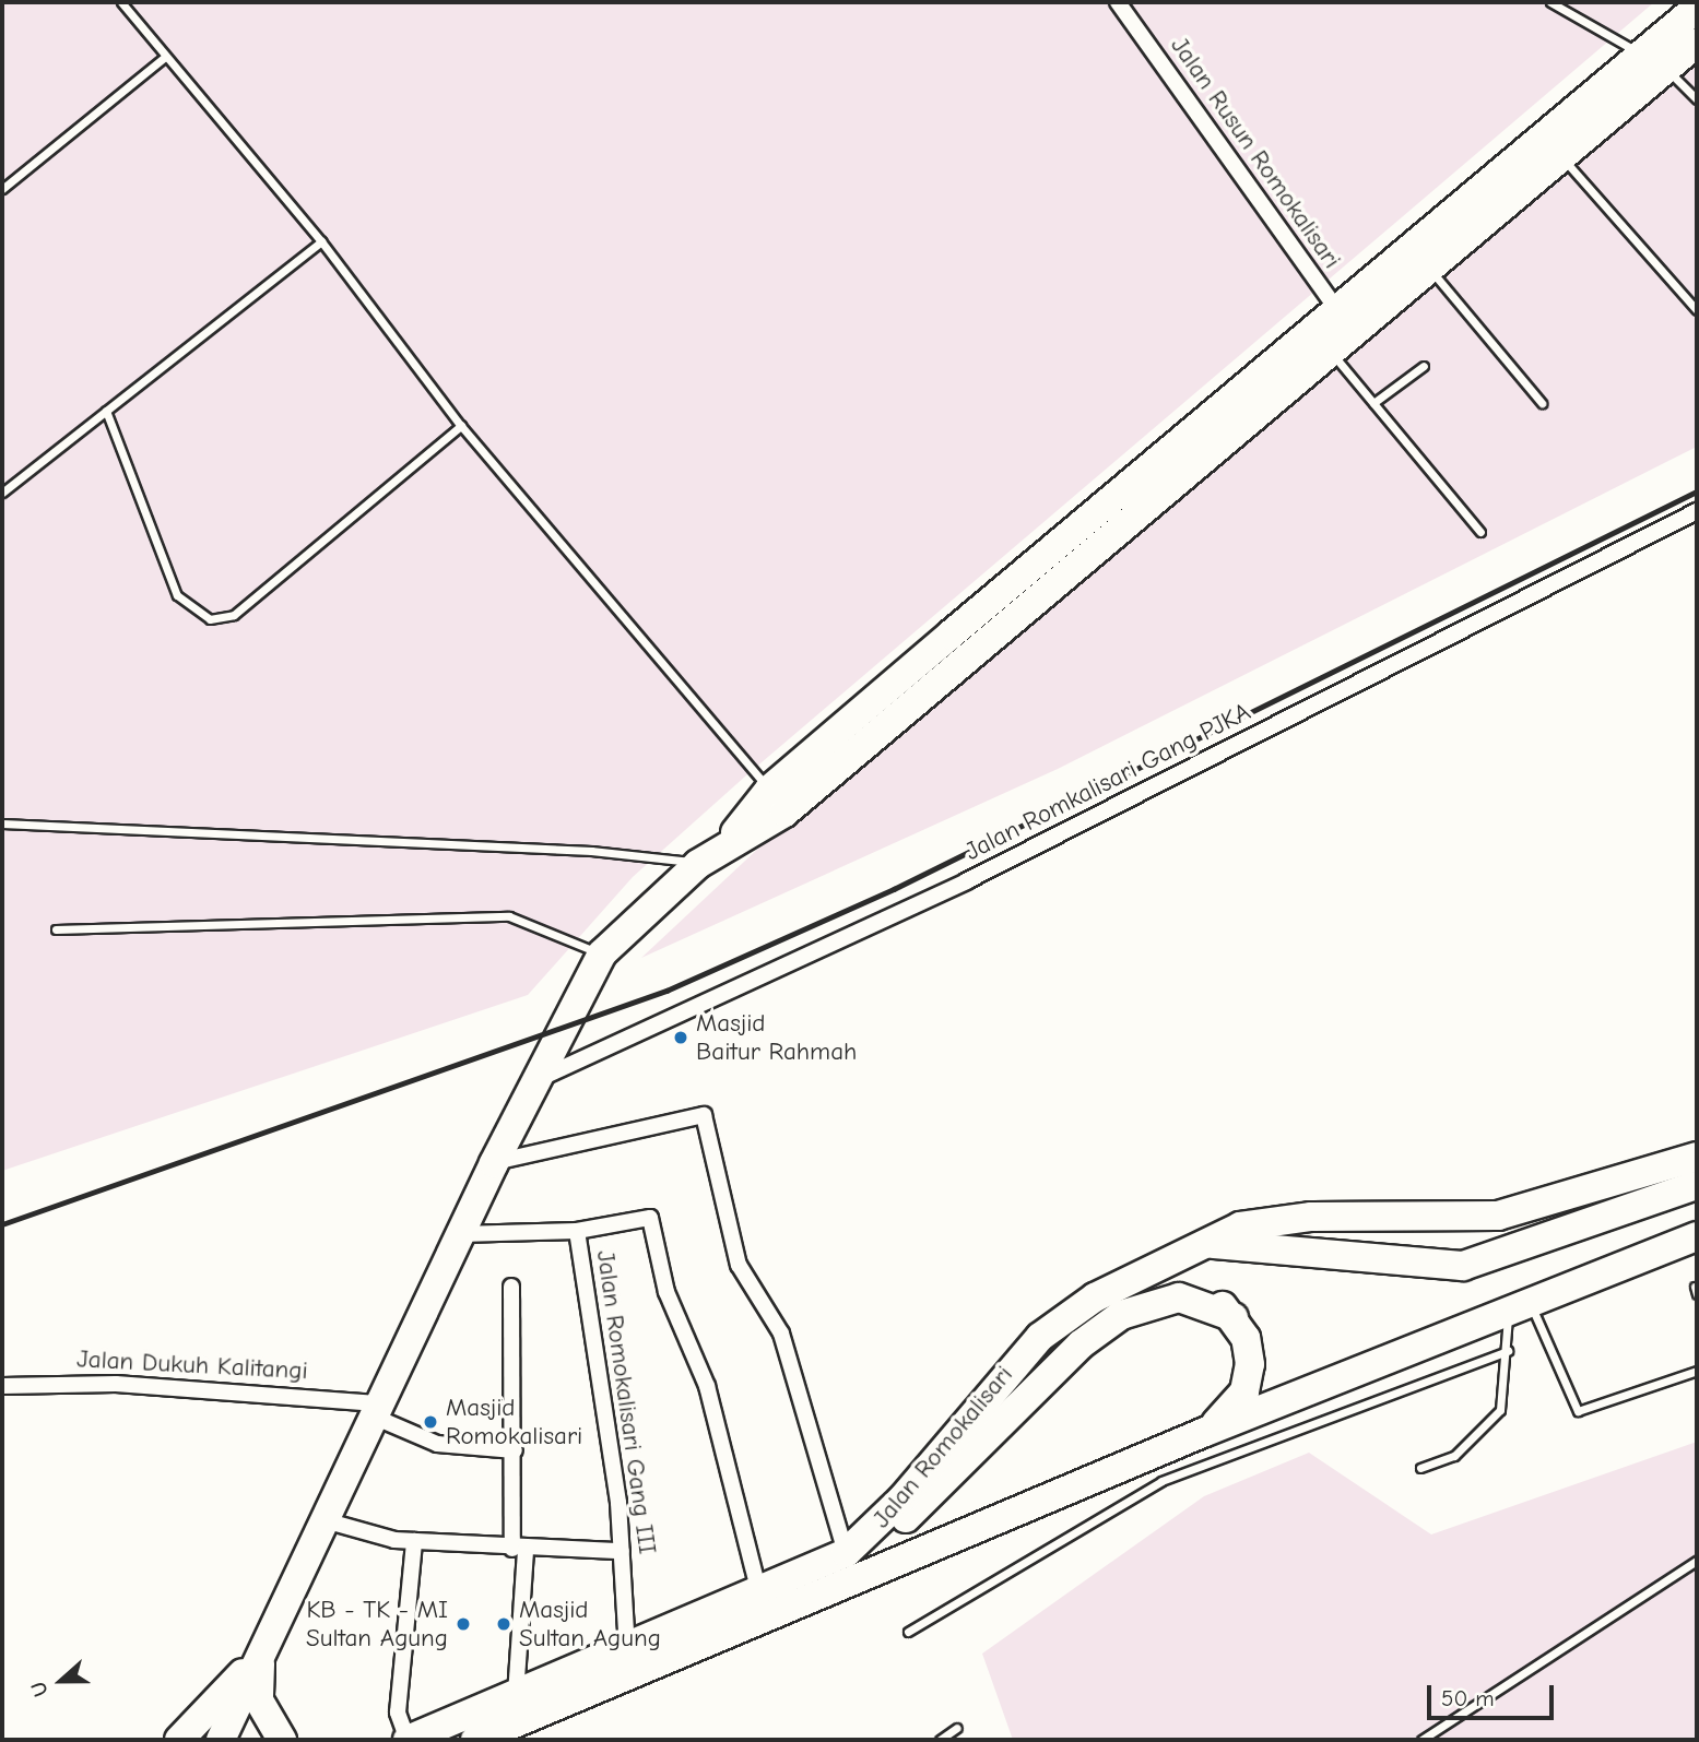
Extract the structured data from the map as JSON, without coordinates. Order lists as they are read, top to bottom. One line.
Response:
{"streets":{"highway":["Jalan Romokalisari"],"street":["Jalan Rusun Romokalisari","Jalan Romkalisari Gang PJKA","Jalan Dukuh Kalitangi","Jalan Romokalisari Gang III"]},"crossings":[["Jalan Romokalisari Gang III","Jalan Romokalisari"]],"places":["Masjid Baitur Rahmah","Masjid Romokalisari","KB - TK - MI Sultan Agung","Masjid Sultan Agung"],"scale_bar":"50 m","north":"left"}
